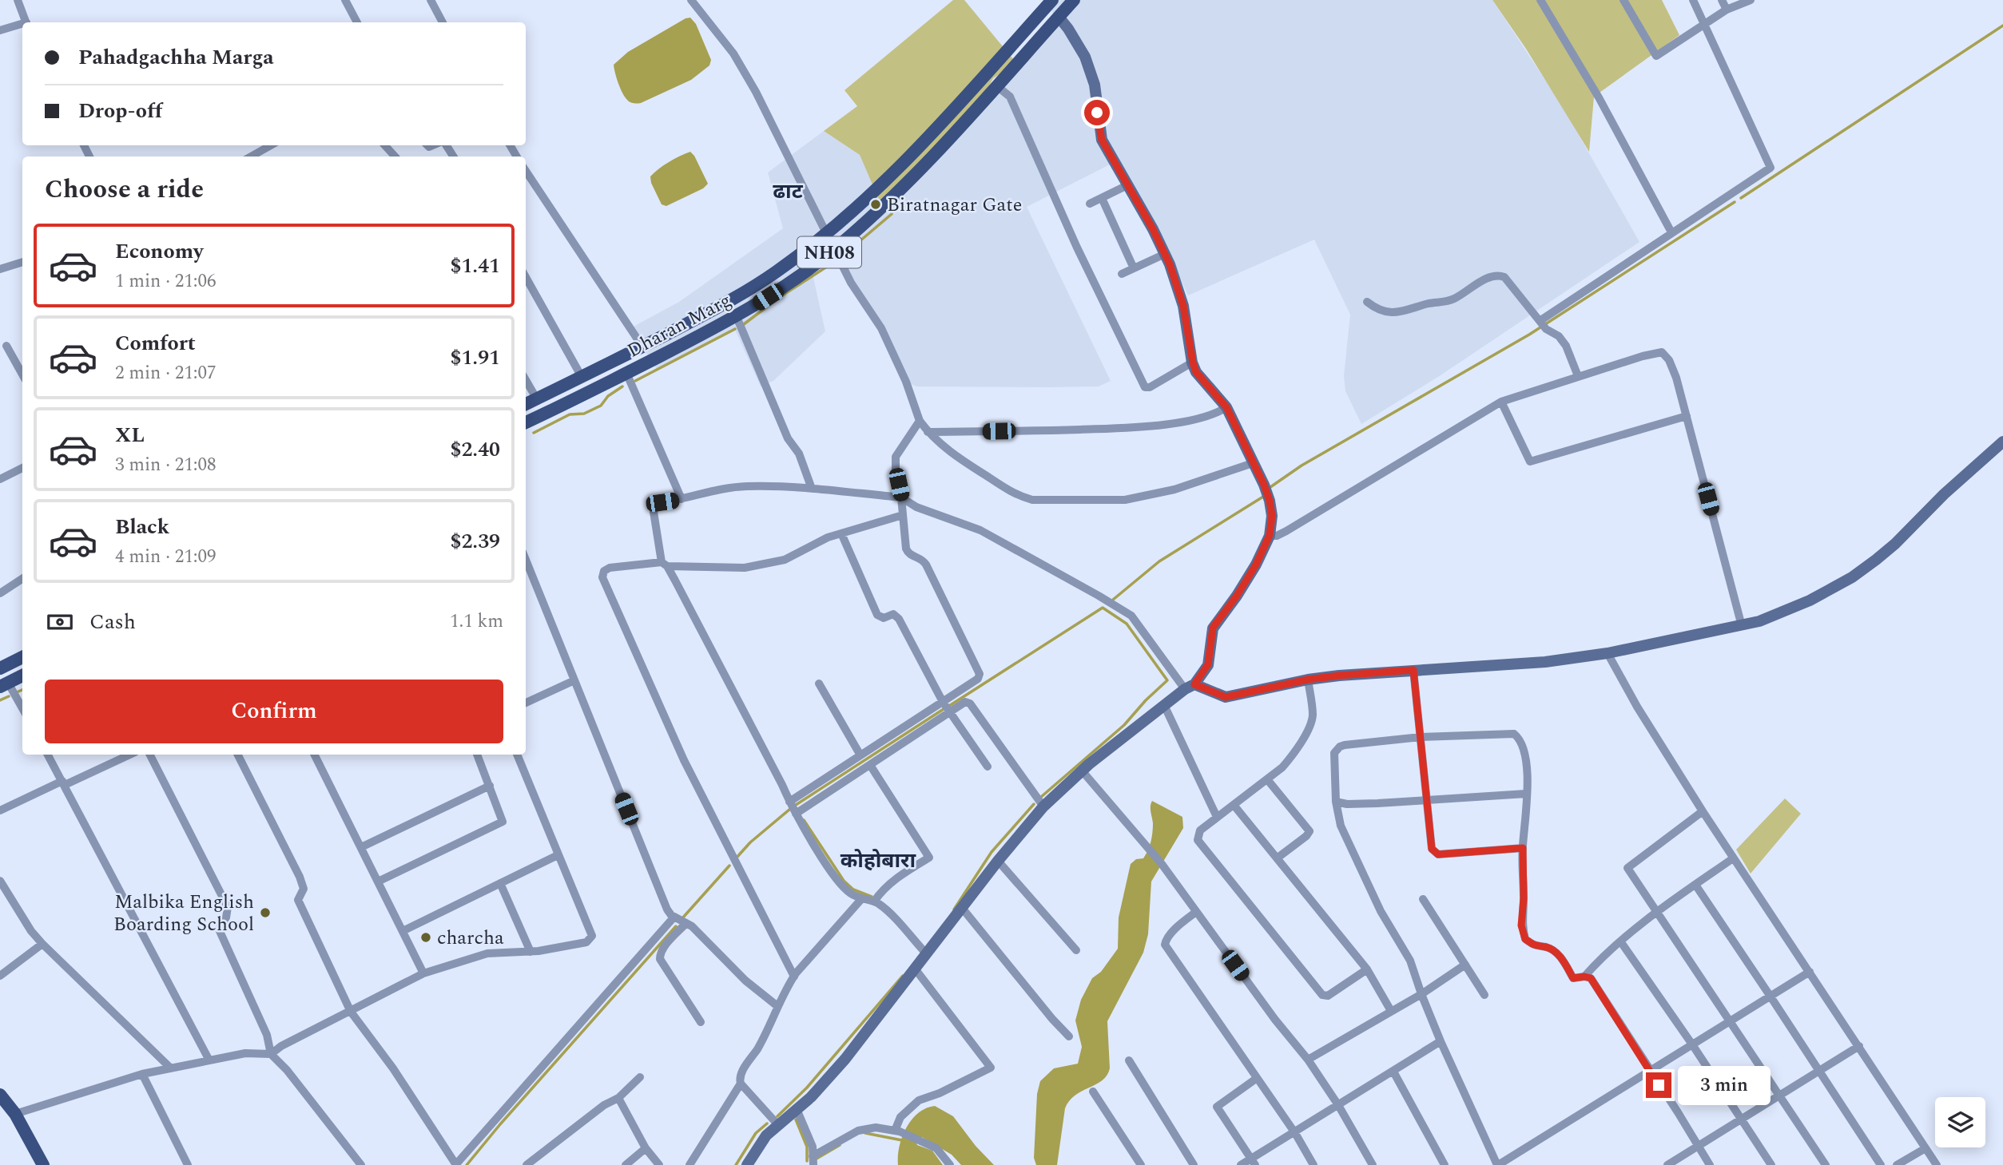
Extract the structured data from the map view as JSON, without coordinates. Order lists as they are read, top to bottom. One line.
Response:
{"streets":{"main road":["NH08","Dharan Marg"]},"districts":["ढाट","कोहोबारा"],"places":["Biratnagar Gate","Malbika English Boarding School","charcha"],"page":{"banner":["Pahadgachha Marga","Drop-off"],"heading":"Choose a ride","list":[{"name":"Economy","note":"1 min · 21:06","value":"$1.41"},{"name":"Comfort","note":"2 min · 21:07","value":"$1.91"},{"name":"XL","note":"3 min · 21:08","value":"$2.40"},{"name":"Black","note":"4 min · 21:09","value":"$2.39"}],"pay":["Cash","1.1 km"],"buttons":"Confirm","bubble":"3 min"}}
